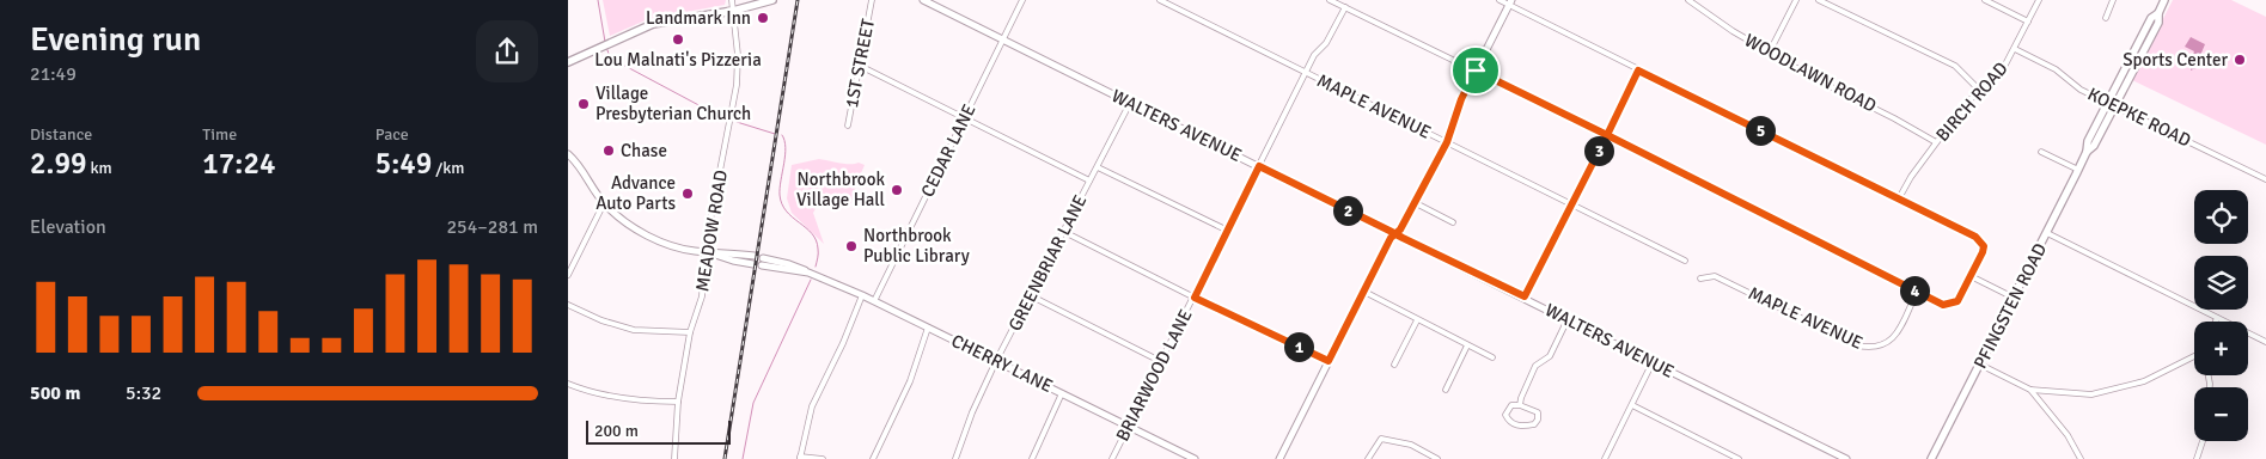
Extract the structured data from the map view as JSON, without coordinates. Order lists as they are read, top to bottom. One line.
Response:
{"streets":{"main road":["PFINGSTEN ROAD"],"street":["1ST STREET","WOODLAWN ROAD","BIRCH ROAD","MAPLE AVENUE","KOEPKE ROAD","WALTERS AVENUE","CEDAR LANE","MEADOW ROAD","GREENBRIAR LANE","CHERRY LANE","BRIARWOOD LANE"]},"crossings":[["WOODLAWN ROAD","BIRCH ROAD"],["BIRCH ROAD","KOEPKE ROAD"],["MAPLE AVENUE","BRIARWOOD LANE"],["KOEPKE ROAD","PFINGSTEN ROAD"],["WALTERS AVENUE","CEDAR LANE"],["WALTERS AVENUE","GREENBRIAR LANE"],["WALTERS AVENUE","BRIARWOOD LANE"],["CEDAR LANE","CHERRY LANE"],["GREENBRIAR LANE","CHERRY LANE"],["CHERRY LANE","BRIARWOOD LANE"]],"places":["Landmark Inn","Lou Malnati's Pizzeria","Sports Center","Village Presbyterian Church","Chase","Northbrook Village Hall","Advance Auto Parts","Northbrook Public Library"],"scale_bar":"200 m","page":{"heading":["Evening run","21:49"],"stats":[["Distance","2.99 km"],["Time","17:24"],["Pace","5:49 /km"]],"pins":["5","3","2","4","1"],"map_buttons":["+","−"],"chart":["Elevation","254–281 m"],"list":[{"name":"500 m","note":"5:32"}],"scale":"200 m"}}
